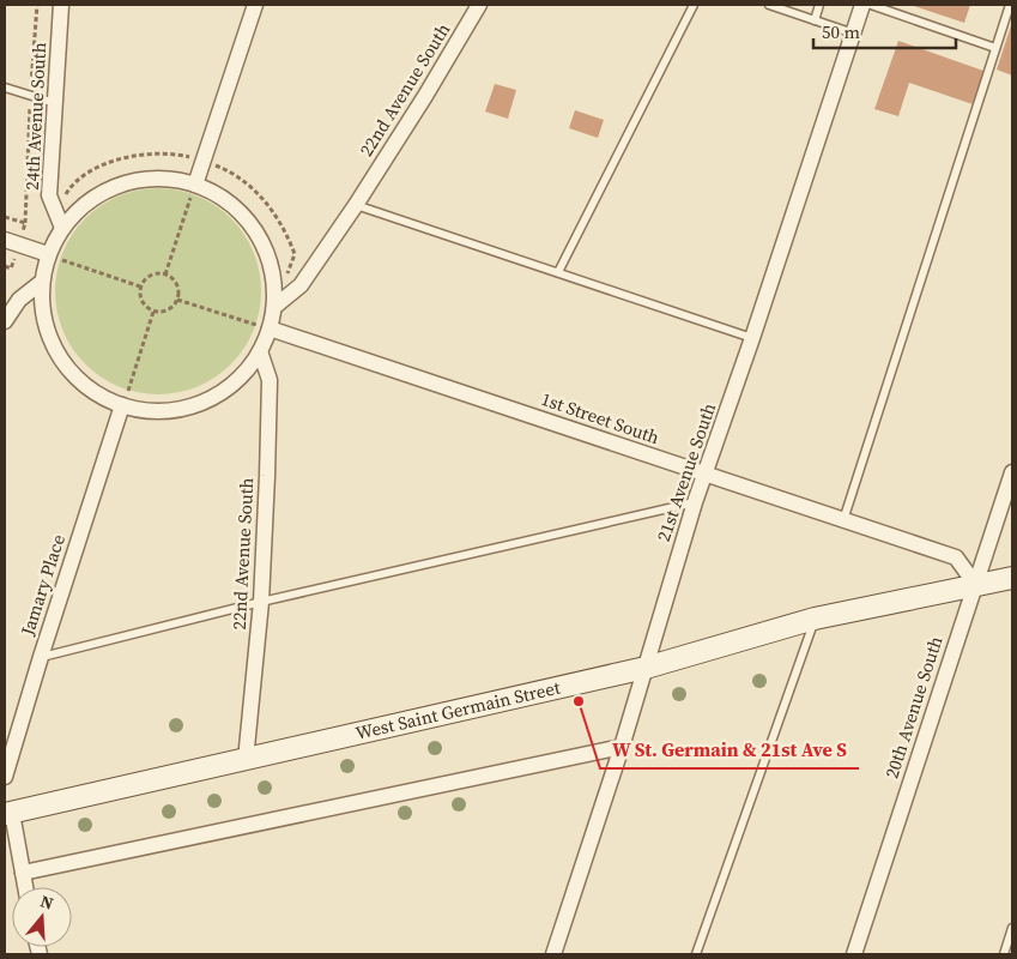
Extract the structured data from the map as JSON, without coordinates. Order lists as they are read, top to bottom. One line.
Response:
{"streets":{"street":["22nd Avenue South","24th Avenue South","1st Street South","21st Avenue South","Jamary Place","20th Avenue South","West Saint Germain Street"]},"crossings":[["22nd Avenue South","West Saint Germain Street"],["1st Street South","21st Avenue South"],["1st Street South","20th Avenue South"],["1st Street South","West Saint Germain Street"],["21st Avenue South","West Saint Germain Street"],["20th Avenue South","West Saint Germain Street"]],"places":["W St. Germain & 21st Ave S"],"scale_bar":"50 m","north":"top"}
